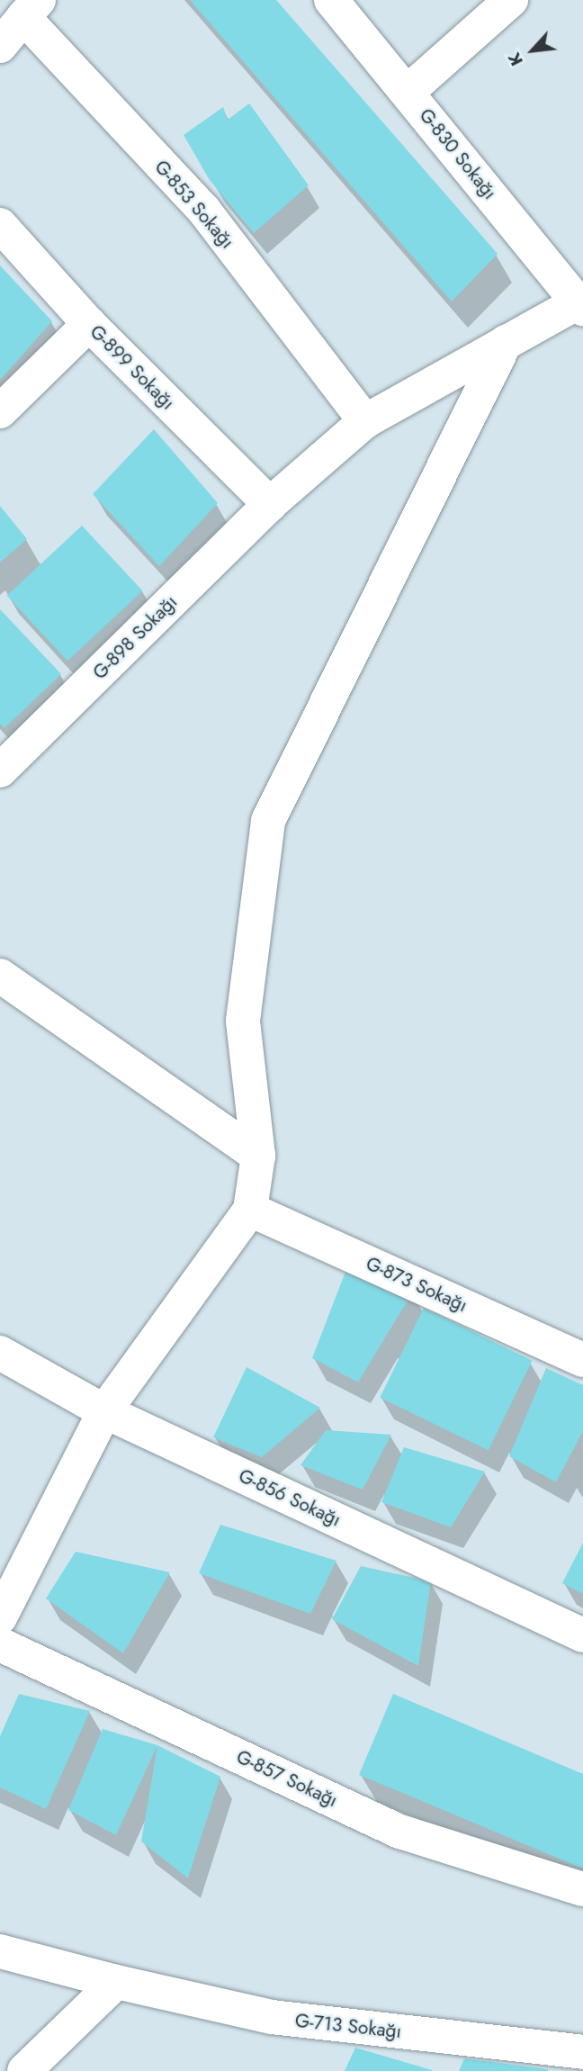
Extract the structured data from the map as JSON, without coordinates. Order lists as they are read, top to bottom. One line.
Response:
{"streets":{"street":["G-830 Sokağı","G-853 Sokağı","G-899 Sokağı","G-898 Sokağı","G-873 Sokağı","G-856 Sokağı","G-857 Sokağı","G-713 Sokağı"]},"crossings":[["G-830 Sokağı","G-898 Sokağı"],["G-853 Sokağı","G-898 Sokağı"],["G-899 Sokağı","G-898 Sokağı"]],"north":"bottom left"}
